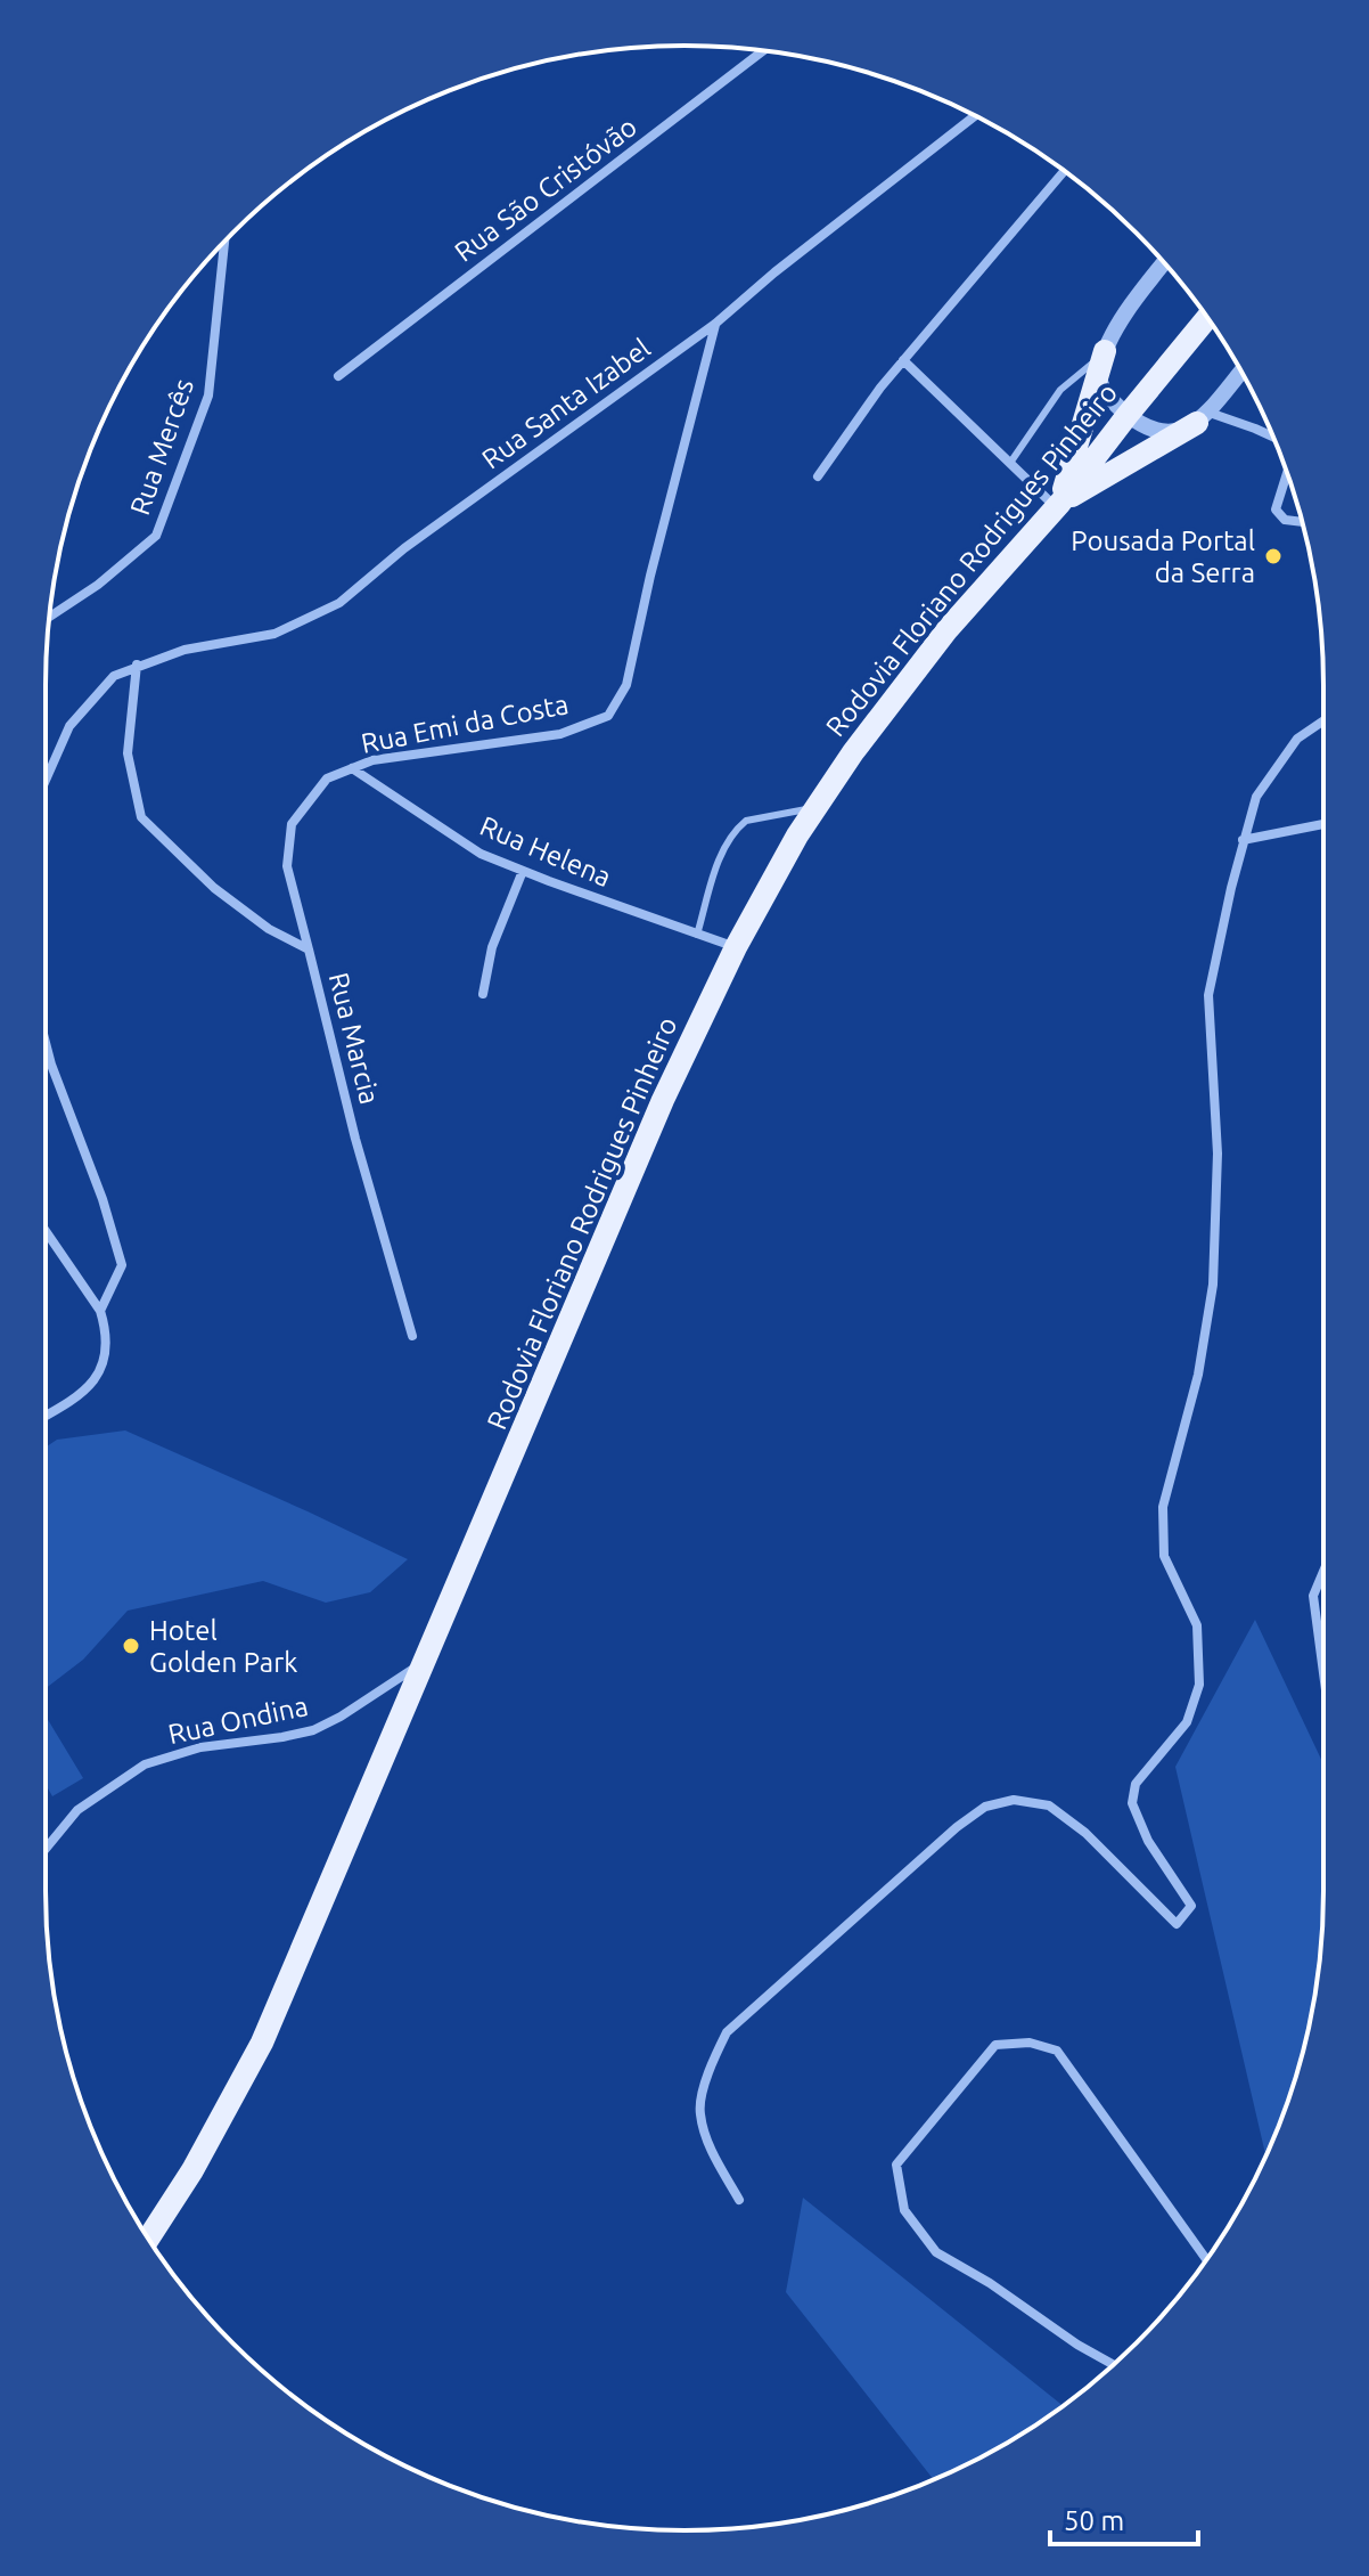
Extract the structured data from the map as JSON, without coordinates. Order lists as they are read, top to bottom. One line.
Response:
{"streets":{"main road":["Rodovia Floriano Rodrigues Pinheiro"],"street":["Rua São Cristóvão","Rua Santa Izabel","Rua Mercês","Rua Emi da Costa","Rua Helena","Rua Marcia","Rua Ondina"]},"crossings":[["Rua Santa Izabel","Rua Emi da Costa"],["Rua Santa Izabel","Rua Marcia"],["Rodovia Floriano Rodrigues Pinheiro","Rua Helena"],["Rodovia Floriano Rodrigues Pinheiro","Rua Ondina"],["Rua Emi da Costa","Rua Helena"],["Rua Emi da Costa","Rua Marcia"]],"places":["Pousada Portal da Serra","Hotel Golden Park"],"scale_bar":"50 m"}
